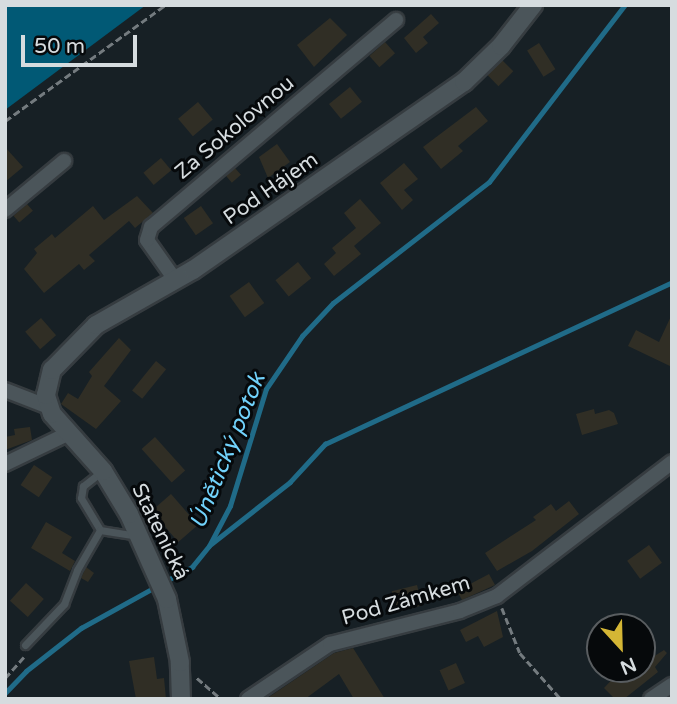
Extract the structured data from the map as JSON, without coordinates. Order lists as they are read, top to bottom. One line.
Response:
{"streets":{"street":["Za Sokolovnou","Pod Hájem","Statenická","Pod Zámkem"]},"crossings":[["Za Sokolovnou","Pod Hájem"],["Pod Hájem","Statenická"]],"water":["Únětický potok"],"scale_bar":"50 m","north":"bottom"}
